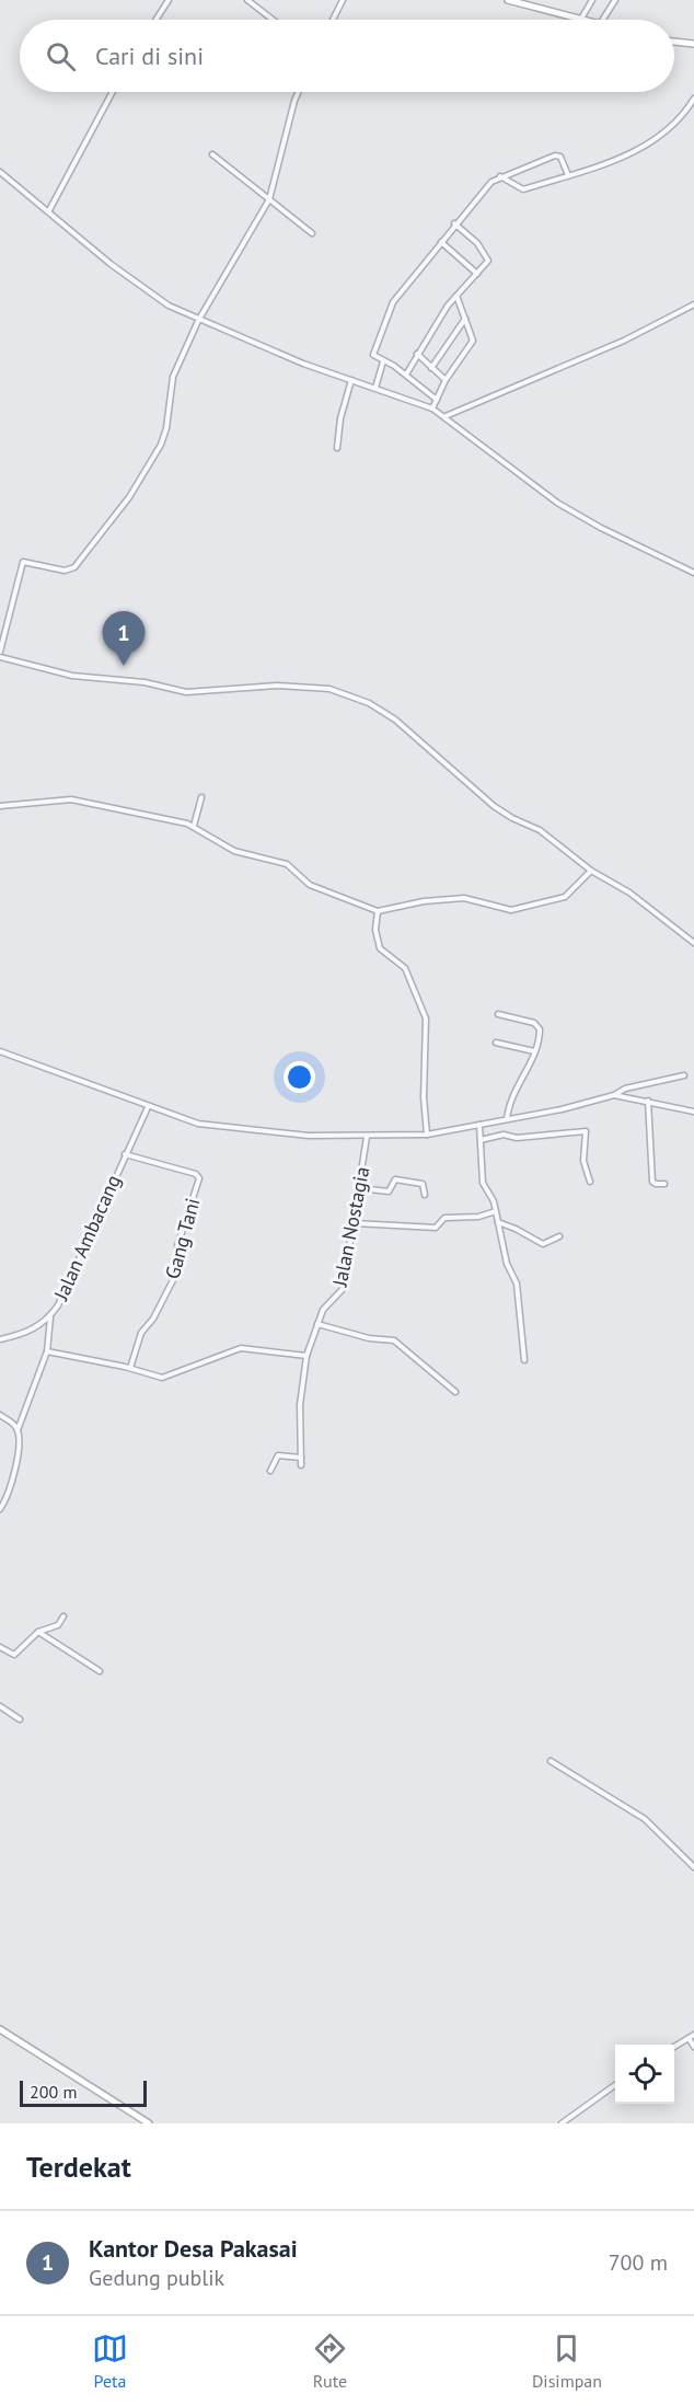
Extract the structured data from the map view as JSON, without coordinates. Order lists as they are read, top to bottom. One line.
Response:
{"streets":{"street":["Jalan Nostagia","Jalan Ambacang","Gang Tani"]},"crossings":[["Jalan Ambacang","Gang Tani"]],"scale_bar":"200 m","page":{"search":"Cari di sini","pins":"1","scale":"200 m","heading":"Terdekat","list":[{"mark":"1","name":"Kantor Desa Pakasai","note":"Gedung publik","value":"700 m"}],"nav":["Peta","Rute","Disimpan"]}}
